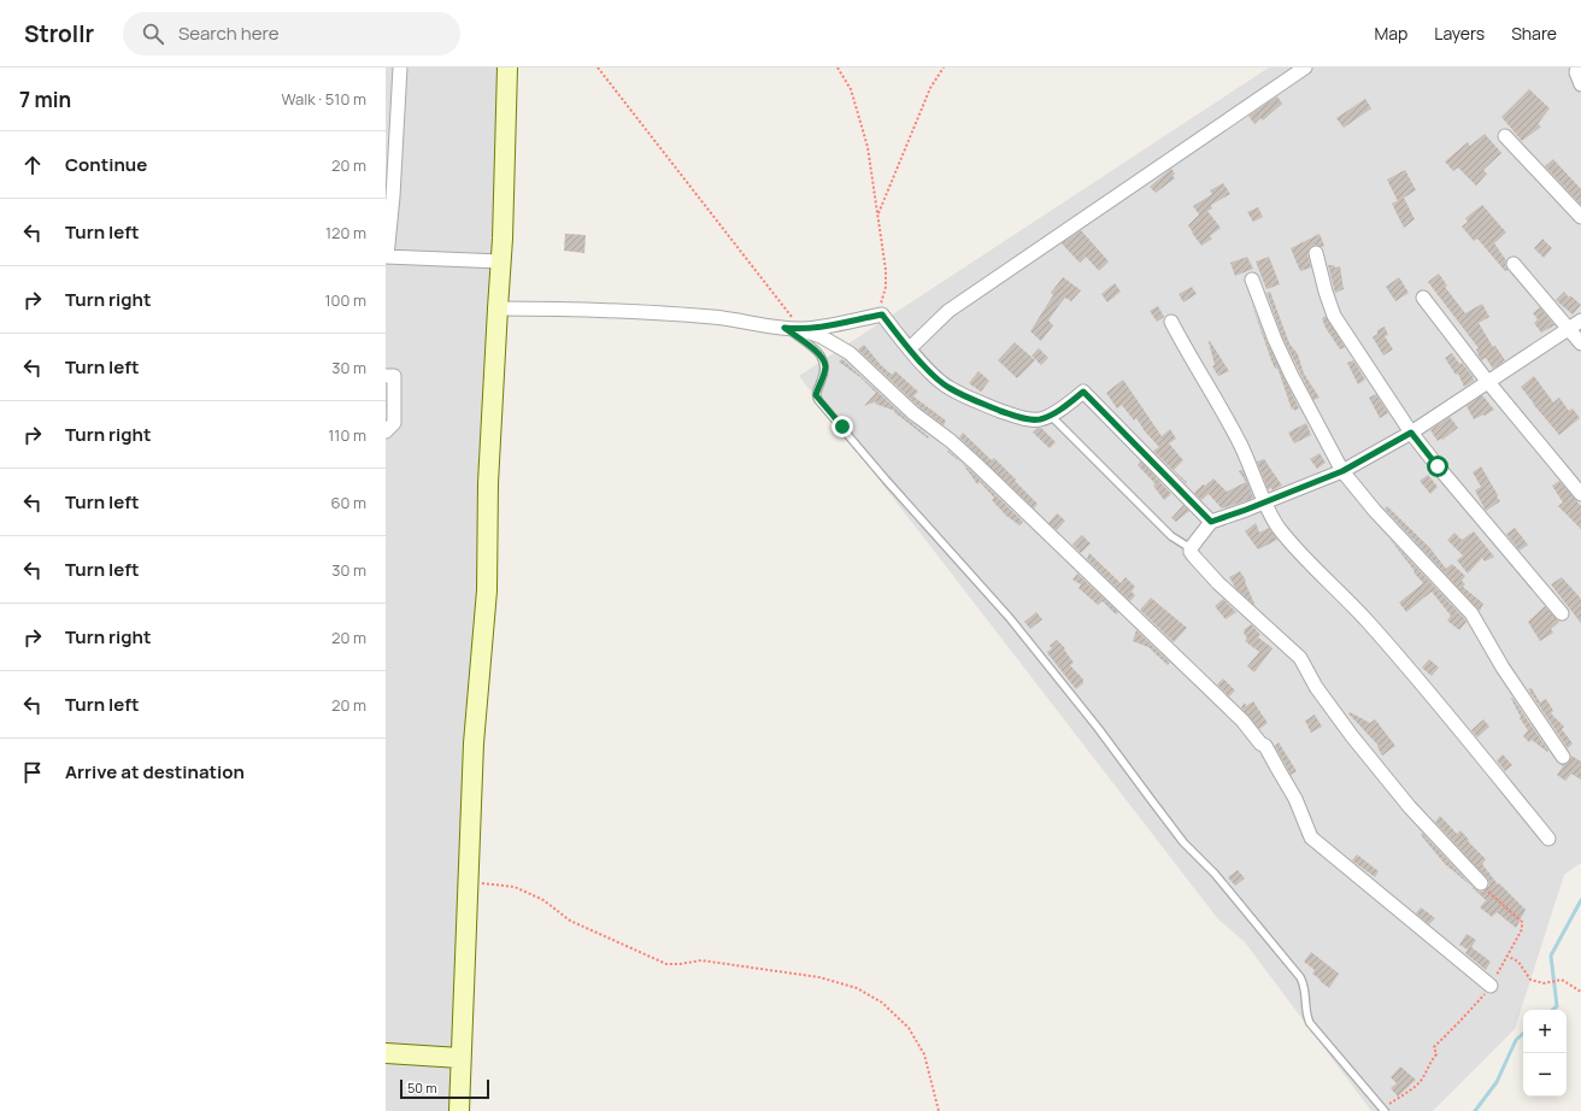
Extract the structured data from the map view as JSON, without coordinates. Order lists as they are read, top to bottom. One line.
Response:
{"scale_bar":"50 m","page":{"header":"Strollr","search":"Search here","nav":["Map","Layers","Share"],"heading":["7 min","Walk · 510 m"],"list":[["Continue","20 m"],["Turn left","120 m"],["Turn right","100 m"],["Turn left","30 m"],["Turn right","110 m"],["Turn left","60 m"],["Turn left","30 m"],["Turn right","20 m"],["Turn left","20 m"],"Arrive at destination"],"map_buttons":["+","−"],"scale":"50 m"}}
